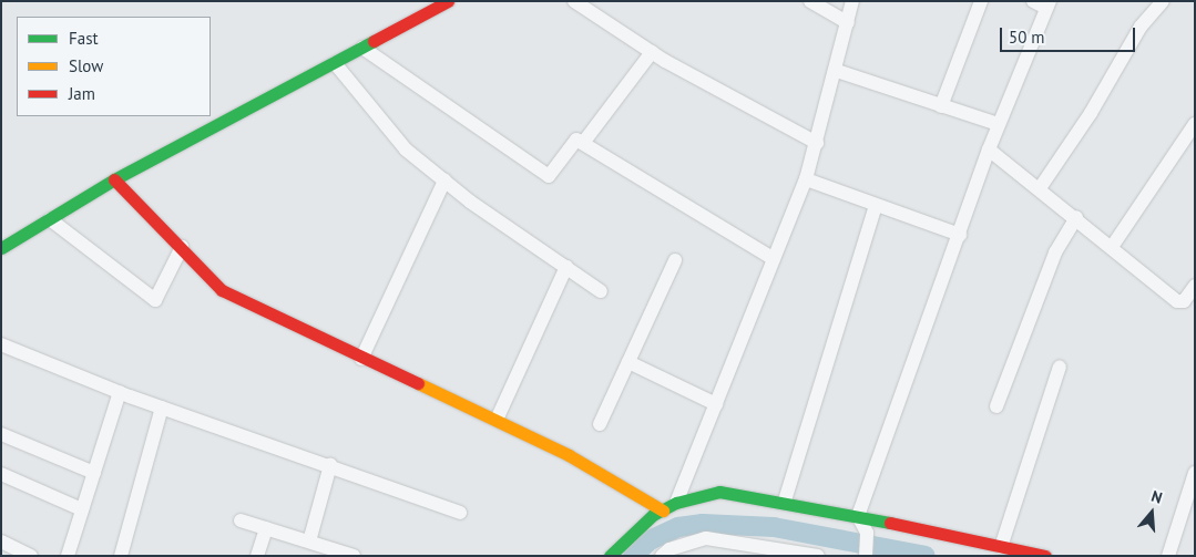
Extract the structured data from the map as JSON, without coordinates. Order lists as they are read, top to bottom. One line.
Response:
{"legend":["Fast","Slow","Jam"],"scale_bar":"50 m","north":"top"}
